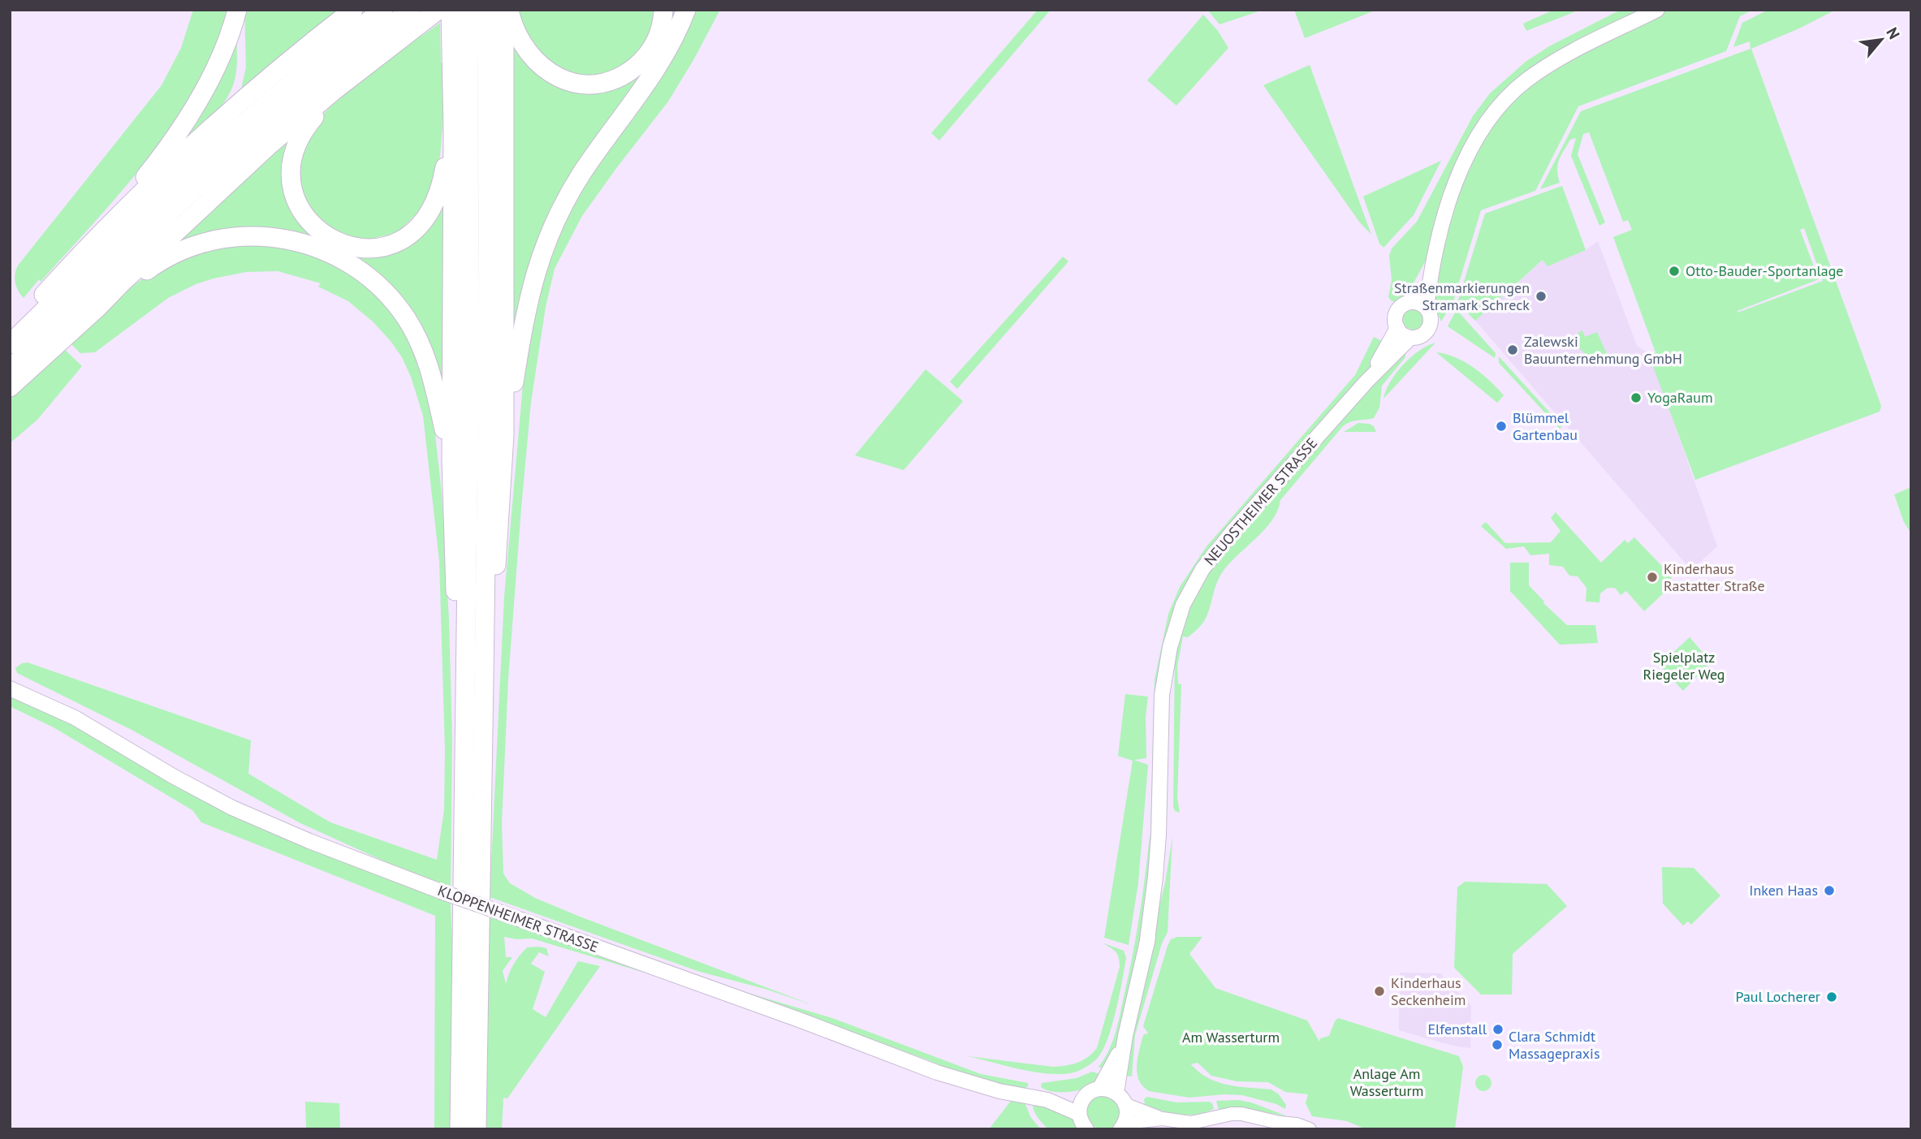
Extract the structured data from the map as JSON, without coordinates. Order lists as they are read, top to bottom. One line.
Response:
{"streets":{"main road":["NEUOSTHEIMER STRASSE","KLOPPENHEIMER STRASSE"]},"parks":["Spielplatz Riegeler Weg","Am Wasserturm","Anlage Am Wasserturm"],"places":["Otto-Bauder-Sportanlage","Straßenmarkierungen Stramark Schreck","Zalewski Bauunternehmung GmbH","YogaRaum","Blümmel Gartenbau","Kinderhaus Rastatter Straße","Inken Haas","Kinderhaus Seckenheim","Paul Locherer","Elfenstall","Clara Schmidt Massagepraxis"],"north":"top right"}
